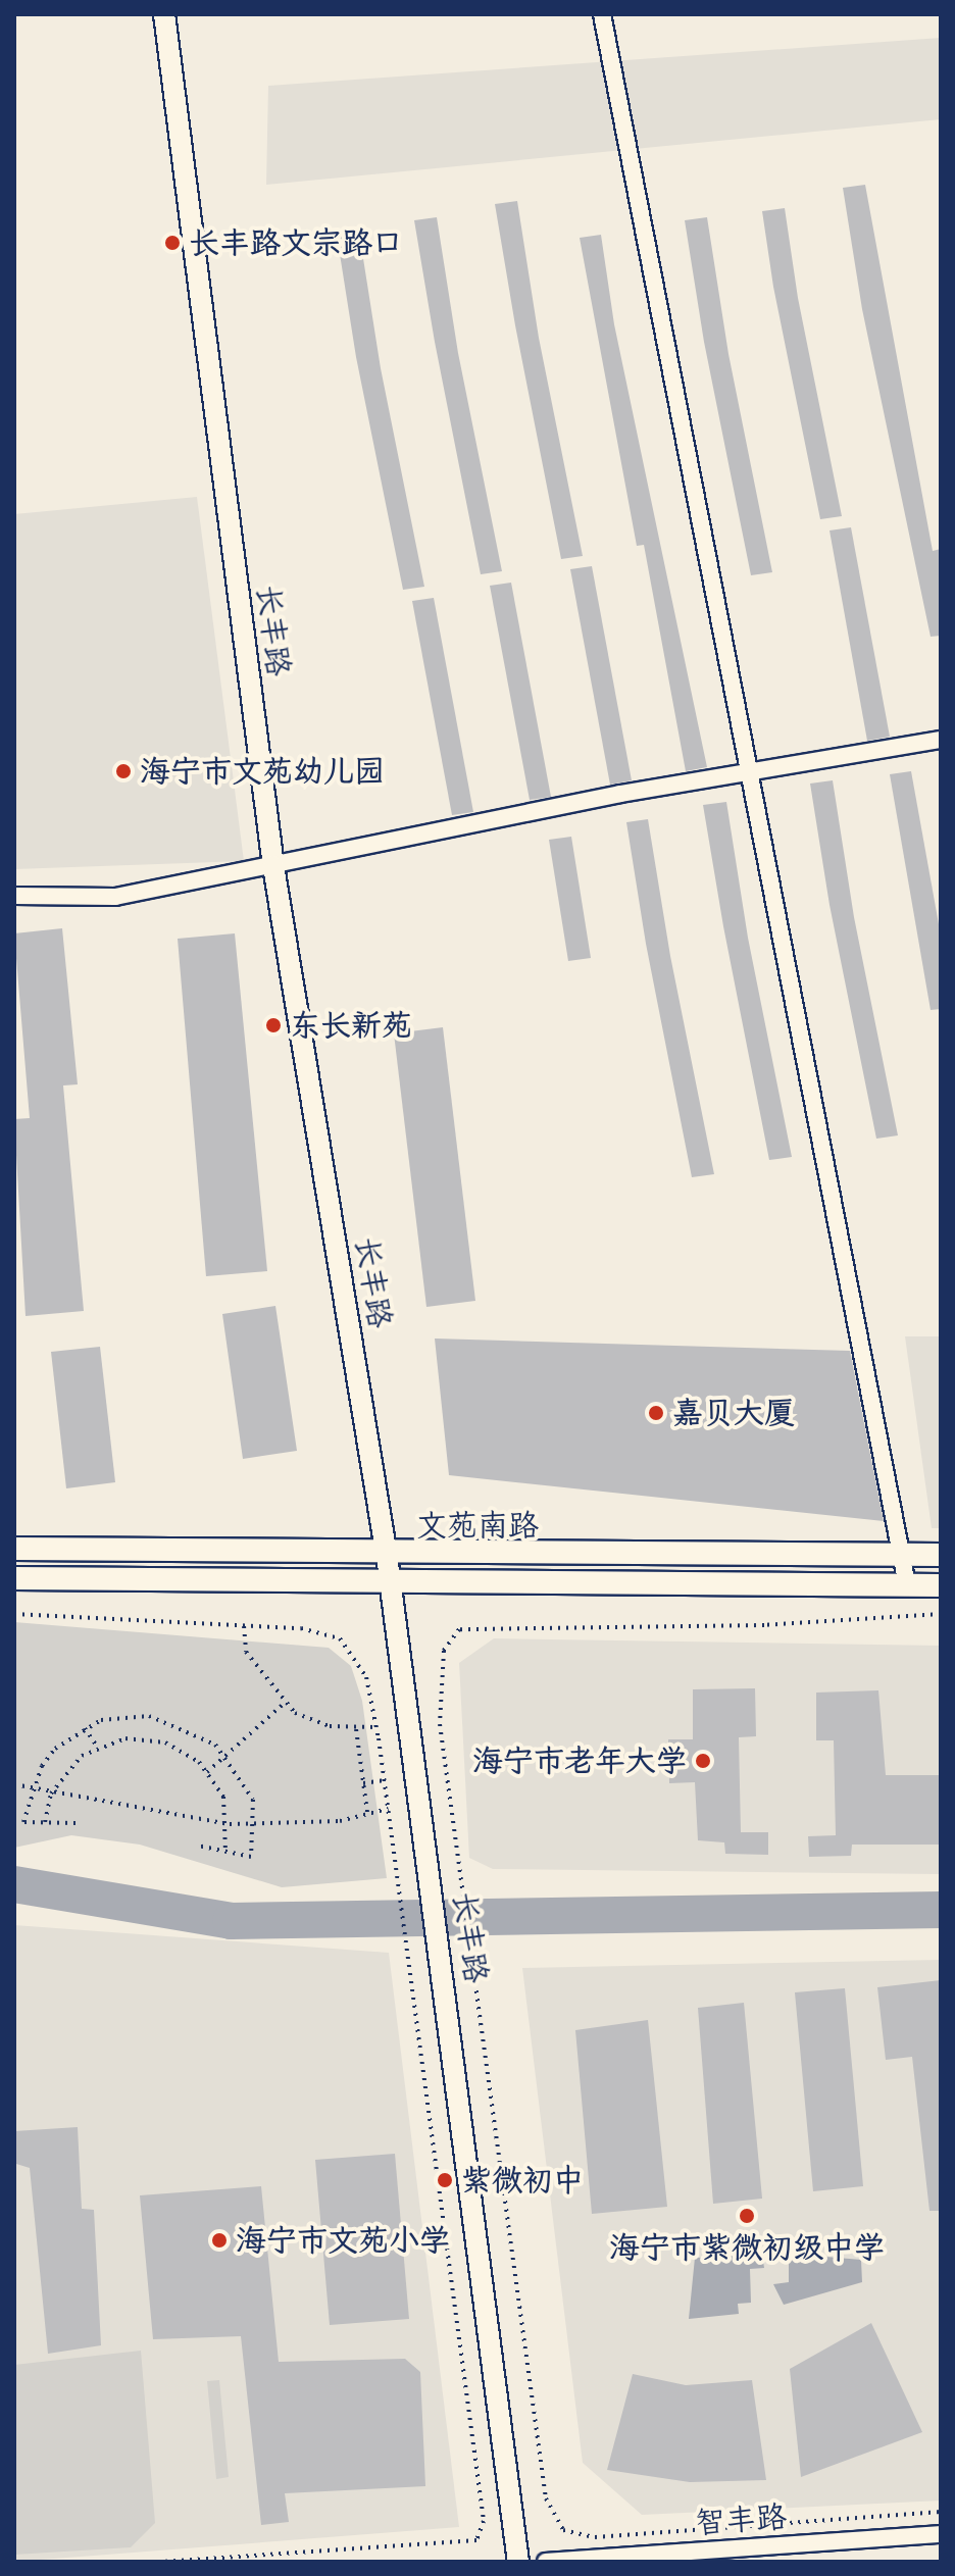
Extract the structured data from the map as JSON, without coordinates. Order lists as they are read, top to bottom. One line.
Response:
{"streets":{"main road":["文苑南路"],"street":["长丰路","智丰路"]},"crossings":[["长丰路","文苑南路"]],"places":["长丰路文宗路口","海宁市文苑幼儿园","东长新苑","嘉贝大厦","海宁市老年大学","紫微初中","海宁市紫微初级中学","海宁市文苑小学"]}
